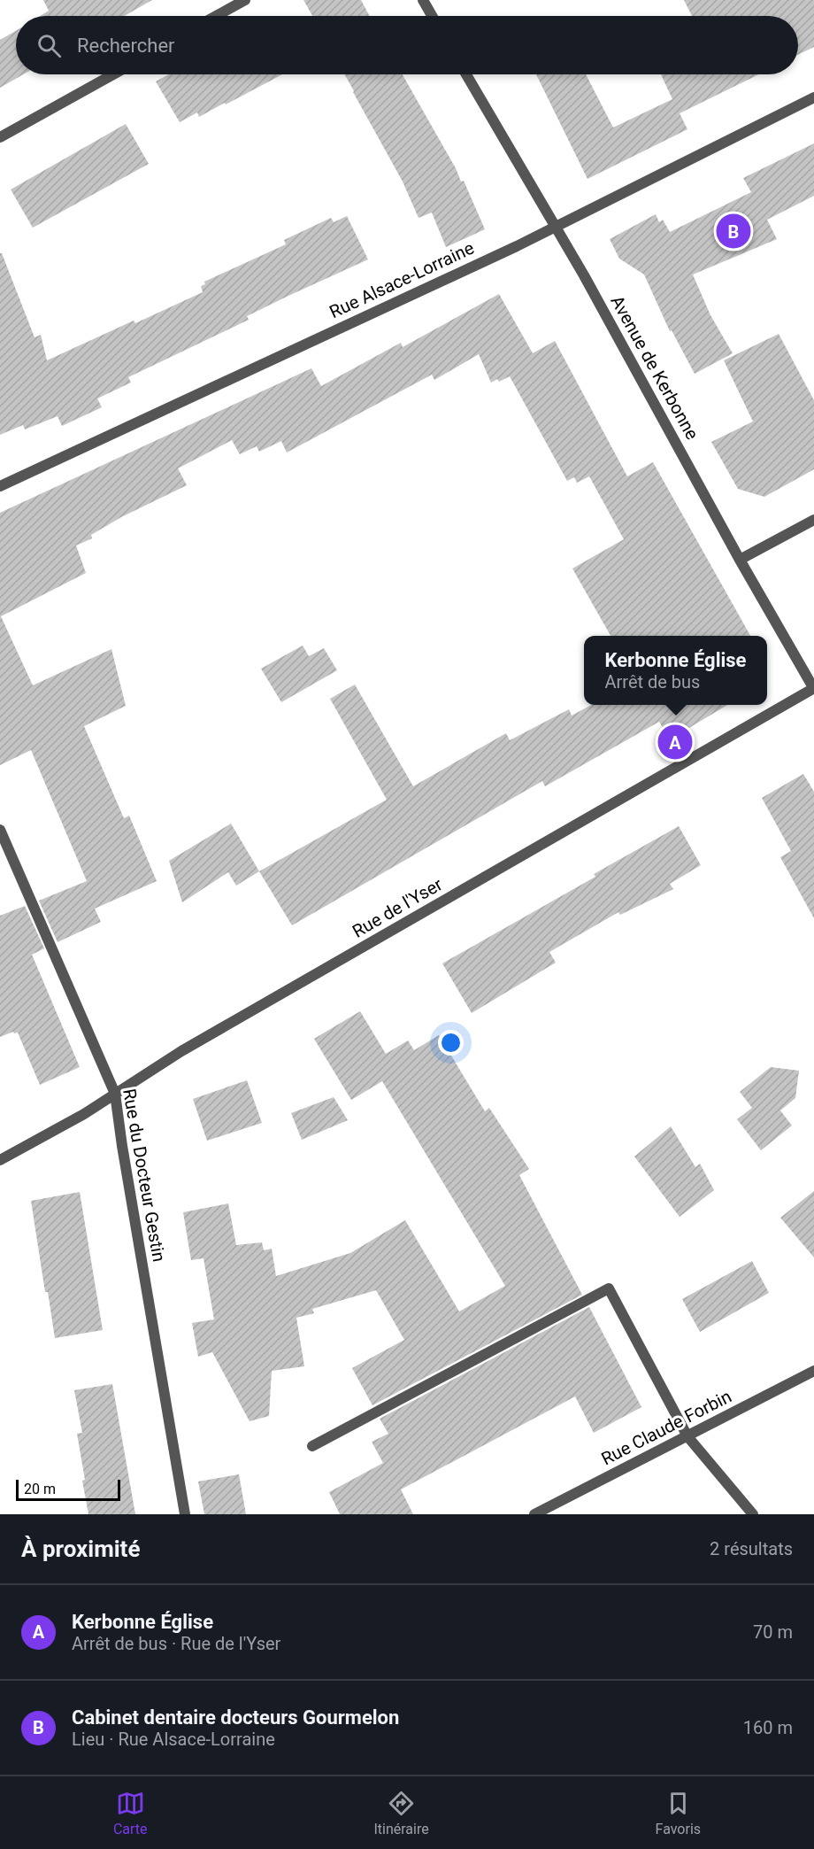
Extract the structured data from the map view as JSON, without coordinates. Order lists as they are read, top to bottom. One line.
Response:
{"streets":{"street":["Rue Alsace-Lorraine","Avenue de Kerbonne","Rue de l'Yser","Rue du Docteur Gestin","Rue Claude Forbin"]},"crossings":[["Rue Alsace-Lorraine","Avenue de Kerbonne"],["Avenue de Kerbonne","Rue de l'Yser"],["Rue de l'Yser","Rue du Docteur Gestin"]],"scale_bar":"20 m","page":{"search":"Rechercher","pins":["B","A"],"popup":["Kerbonne Église","Arrêt de bus"],"scale":"20 m","heading":["À proximité","2 résultats"],"list":[{"mark":"A","name":"Kerbonne Église","note":"Arrêt de bus · Rue de l'Yser","value":"70 m"},{"mark":"B","name":"Cabinet dentaire docteurs Gourmelon","note":"Lieu · Rue Alsace-Lorraine","value":"160 m"}],"nav":["Carte","Itinéraire","Favoris"]}}
